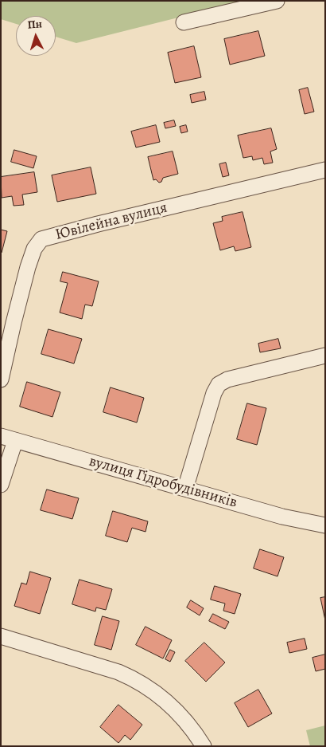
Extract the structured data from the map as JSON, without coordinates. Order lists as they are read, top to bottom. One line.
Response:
{"streets":{"street":["Ювілейна вулиця","вулиця Гідробудівників"]},"north":"top"}
